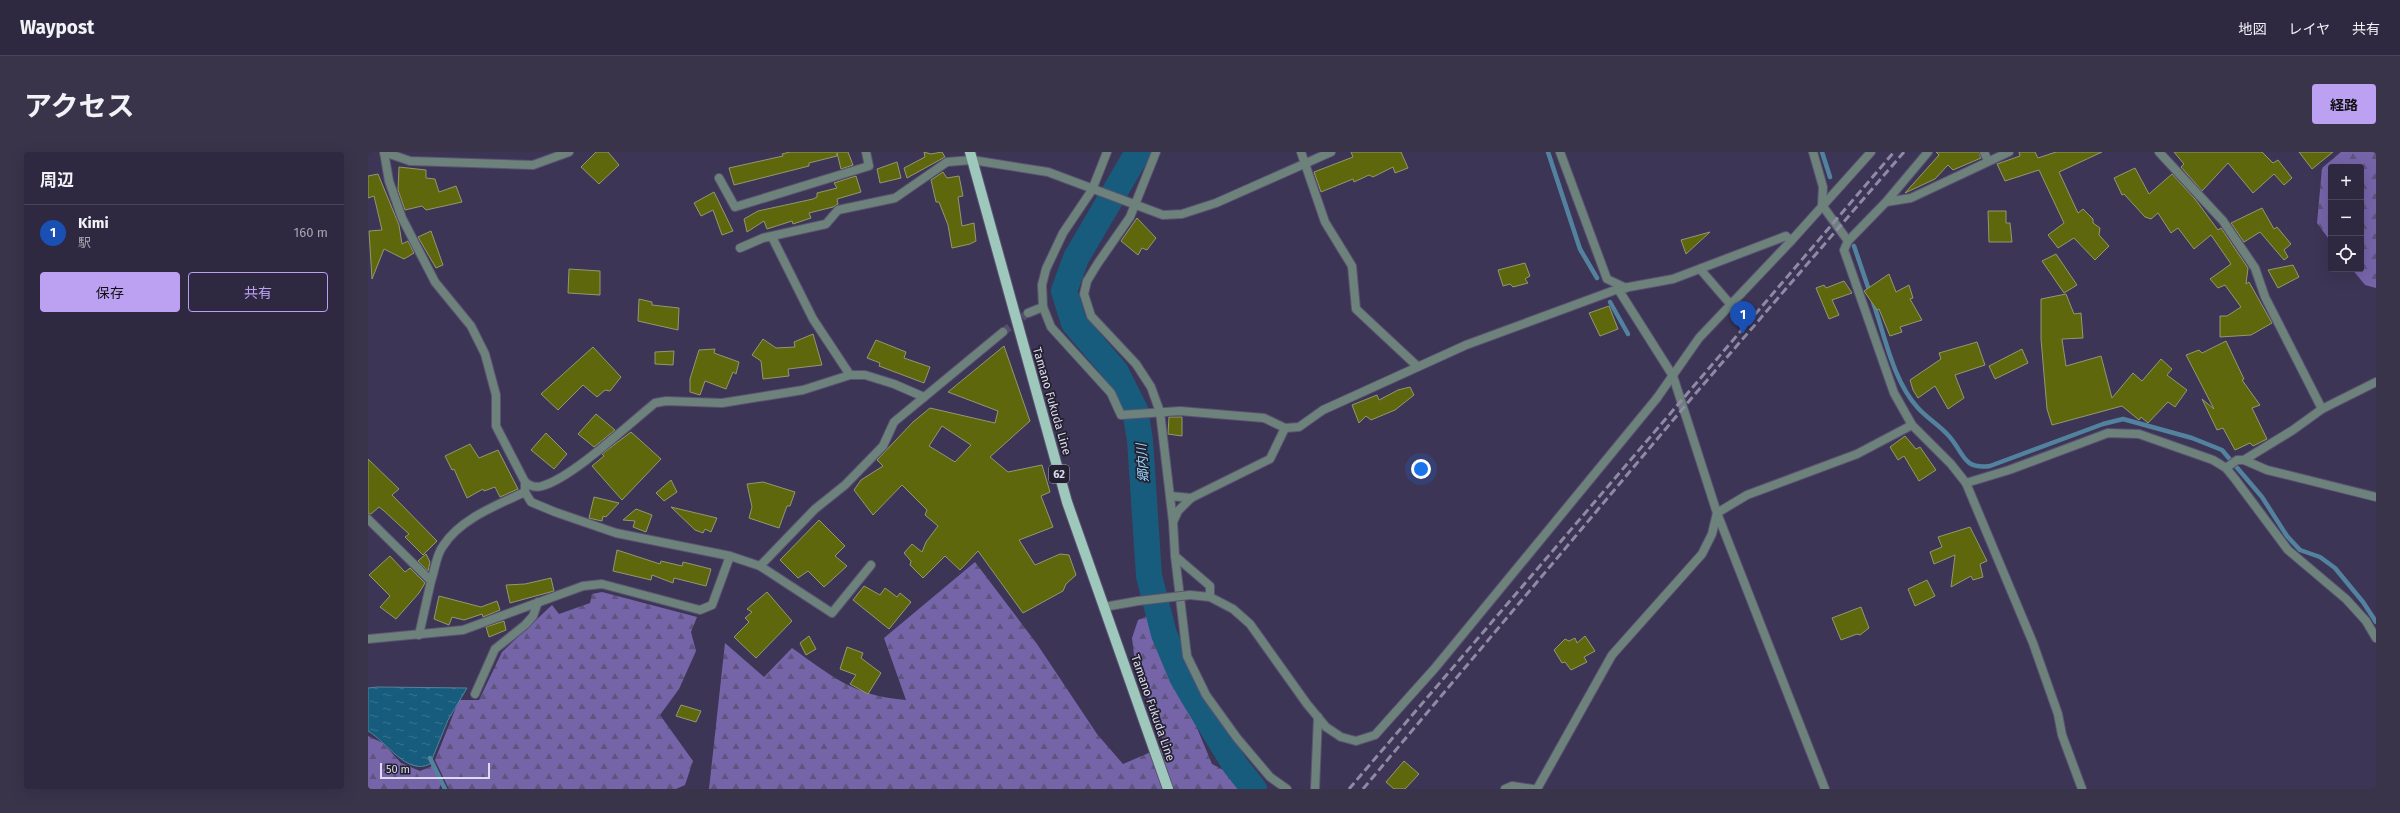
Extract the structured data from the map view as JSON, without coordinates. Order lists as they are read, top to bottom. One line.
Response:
{"streets":{"main road":["Tamano Fukuda Line","62"]},"water":["郷内川"],"scale_bar":"50 m","page":{"header":"Waypost","nav":["地図","レイヤ","共有"],"title":"アクセス","buttons":["経路",["保存","共有"]],"heading":"周辺","map_buttons":["+","−"],"list":[{"mark":"1","name":"Kimi","note":"駅","value":"160 m"}],"pins":"1","scale":"50 m"}}
